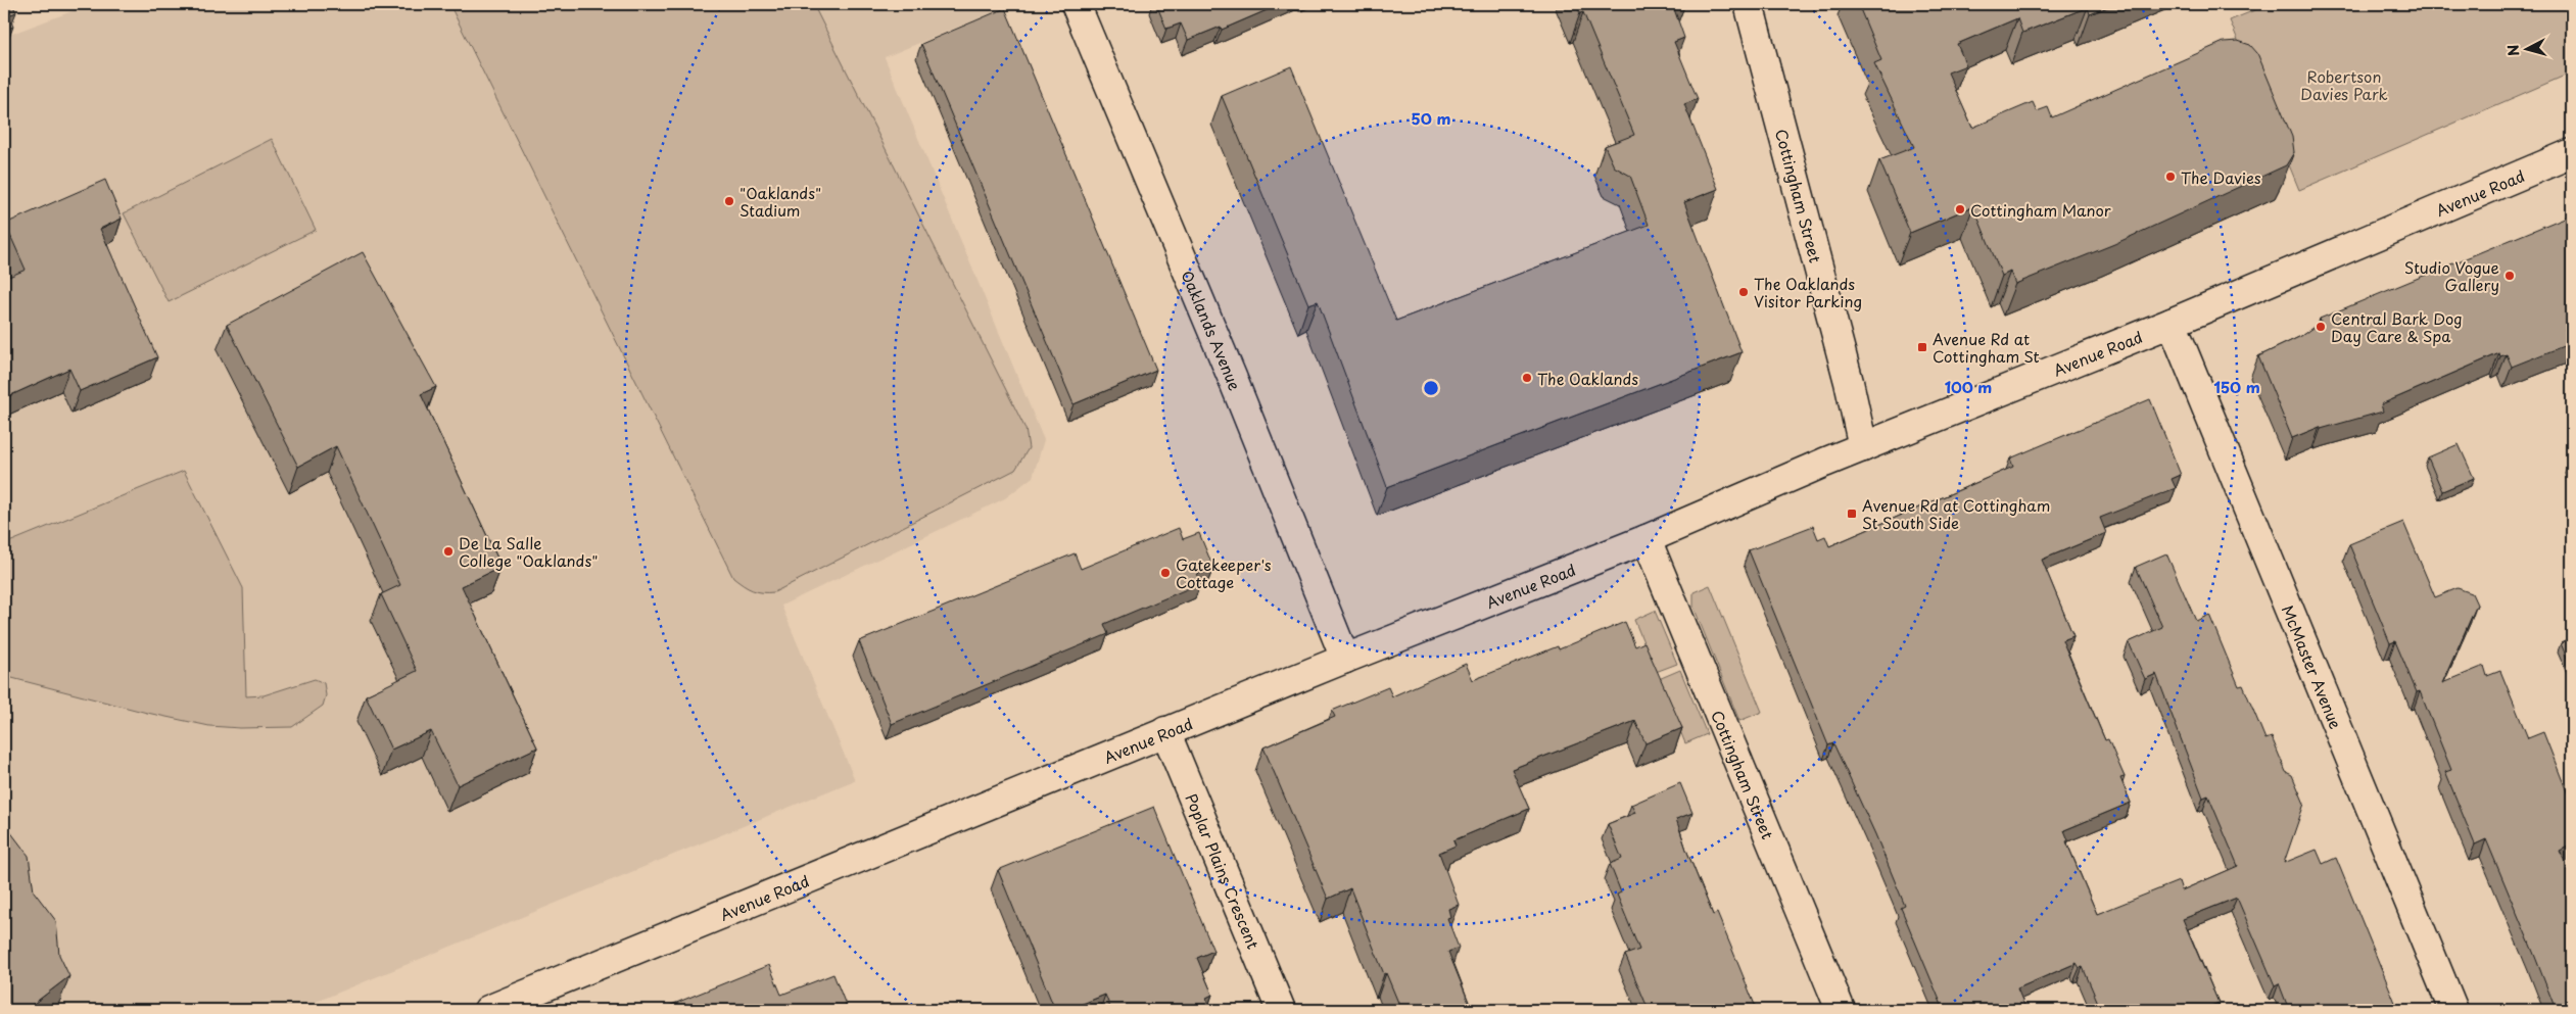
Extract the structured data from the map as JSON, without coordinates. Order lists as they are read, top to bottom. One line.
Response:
{"streets":{"street":["Avenue Road","Cottingham Street","Oaklands Avenue","McMaster Avenue","Poplar Plains Crescent"]},"crossings":[["Avenue Road","Cottingham Street"],["Avenue Road","Oaklands Avenue"],["Avenue Road","McMaster Avenue"],["Avenue Road","Poplar Plains Crescent"]],"parks":["Robertson Davies Park"],"places":{"other":["The Davies","\"Oaklands\" Stadium","Cottingham Manor","Studio Vogue Gallery","The Oaklands Visitor Parking","Central Bark Dog Day Care & Spa","The Oaklands","De La Salle College \"Oaklands\"","Gatekeeper's Cottage"],"transit":["Avenue Rd at Cottingham St","Avenue Rd at Cottingham St South Side"]},"north":"left","rings":["50 m","100 m","150 m"]}
